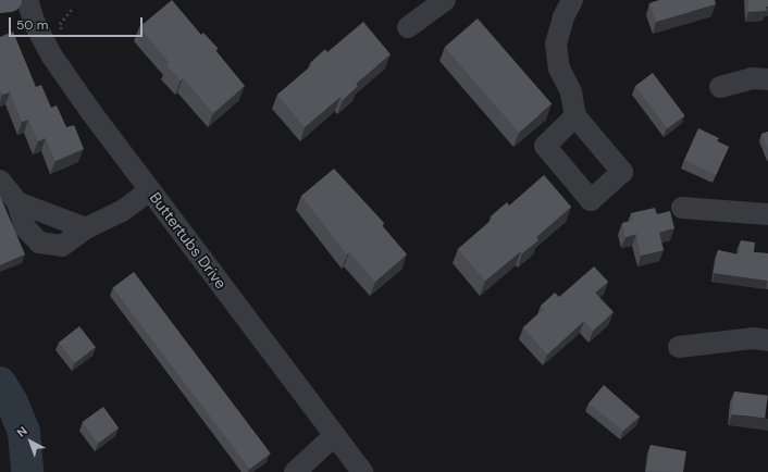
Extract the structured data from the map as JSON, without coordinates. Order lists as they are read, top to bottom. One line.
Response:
{"streets":{"street":["Buttertubs Drive"]},"scale_bar":"50 m","north":"top left"}
